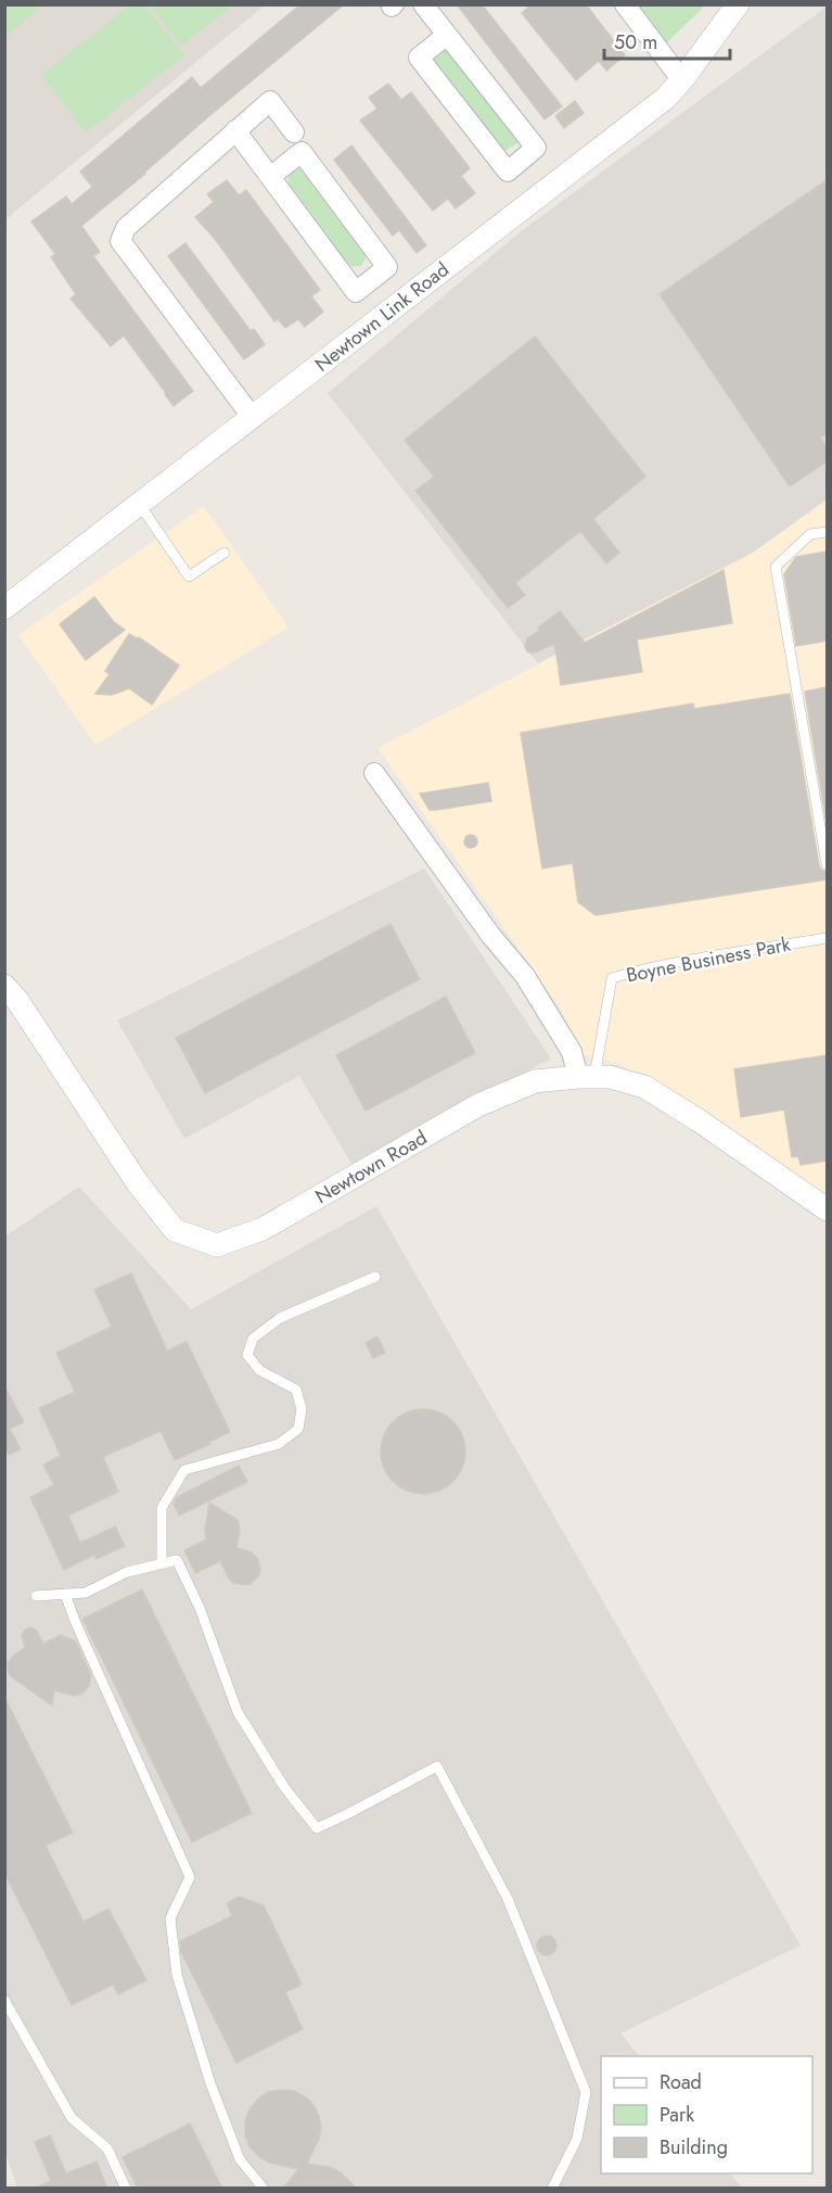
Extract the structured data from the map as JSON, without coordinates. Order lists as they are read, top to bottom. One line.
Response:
{"streets":{"street":["Newtown Link Road","Newtown Road"],"lane":["Boyne Business Park"]},"crossings":[["Boyne Business Park","Newtown Road"]],"legend":["Road","Park","Building"],"scale_bar":"50 m"}
